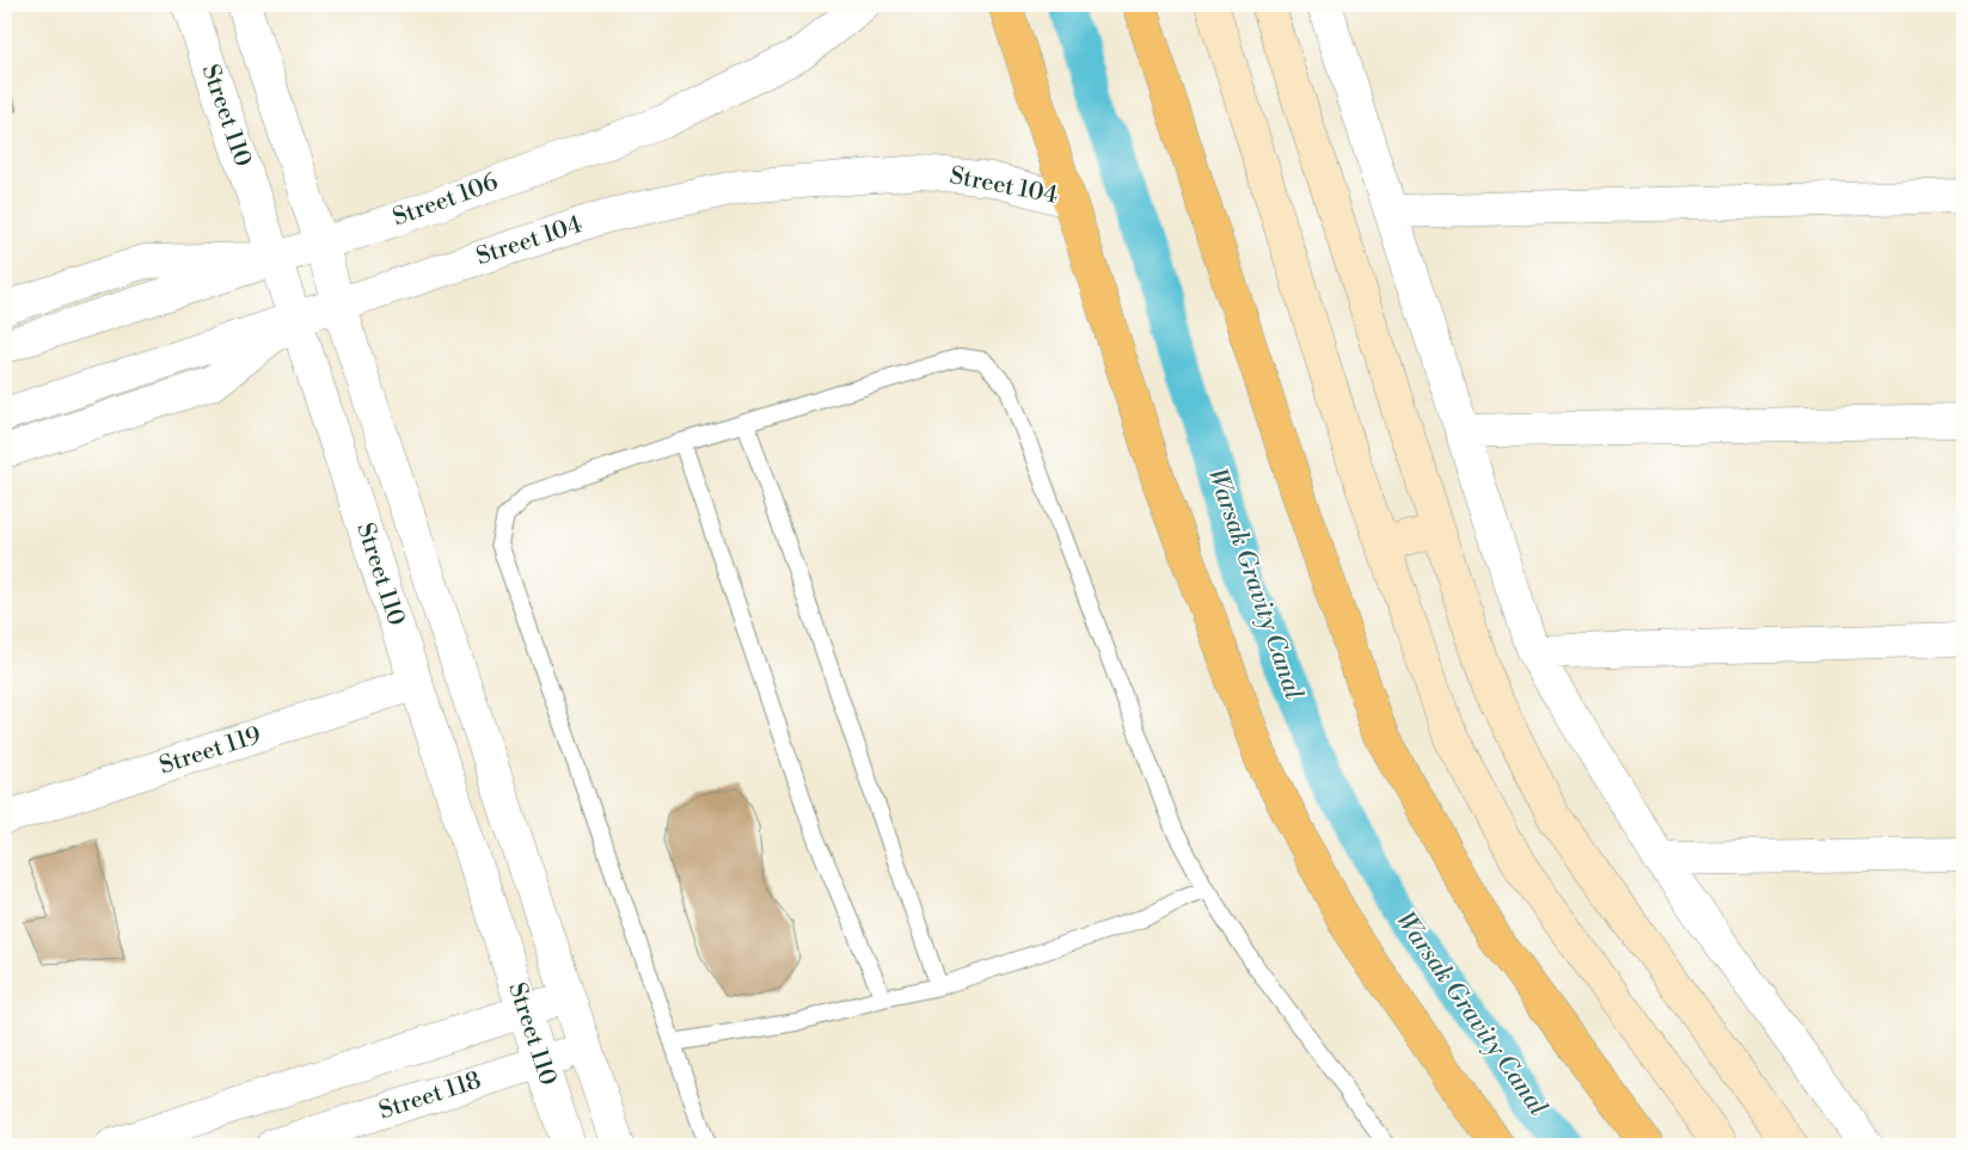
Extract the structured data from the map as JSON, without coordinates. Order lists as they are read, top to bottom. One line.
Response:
{"streets":{"street":["Street 110","Street 104","Street 106","Street 119","Street 118"]},"crossings":[["Street 110","Street 104"],["Street 110","Street 106"],["Street 110","Street 119"],["Street 110","Street 118"]],"water":["Warsak Gravity Canal"]}
